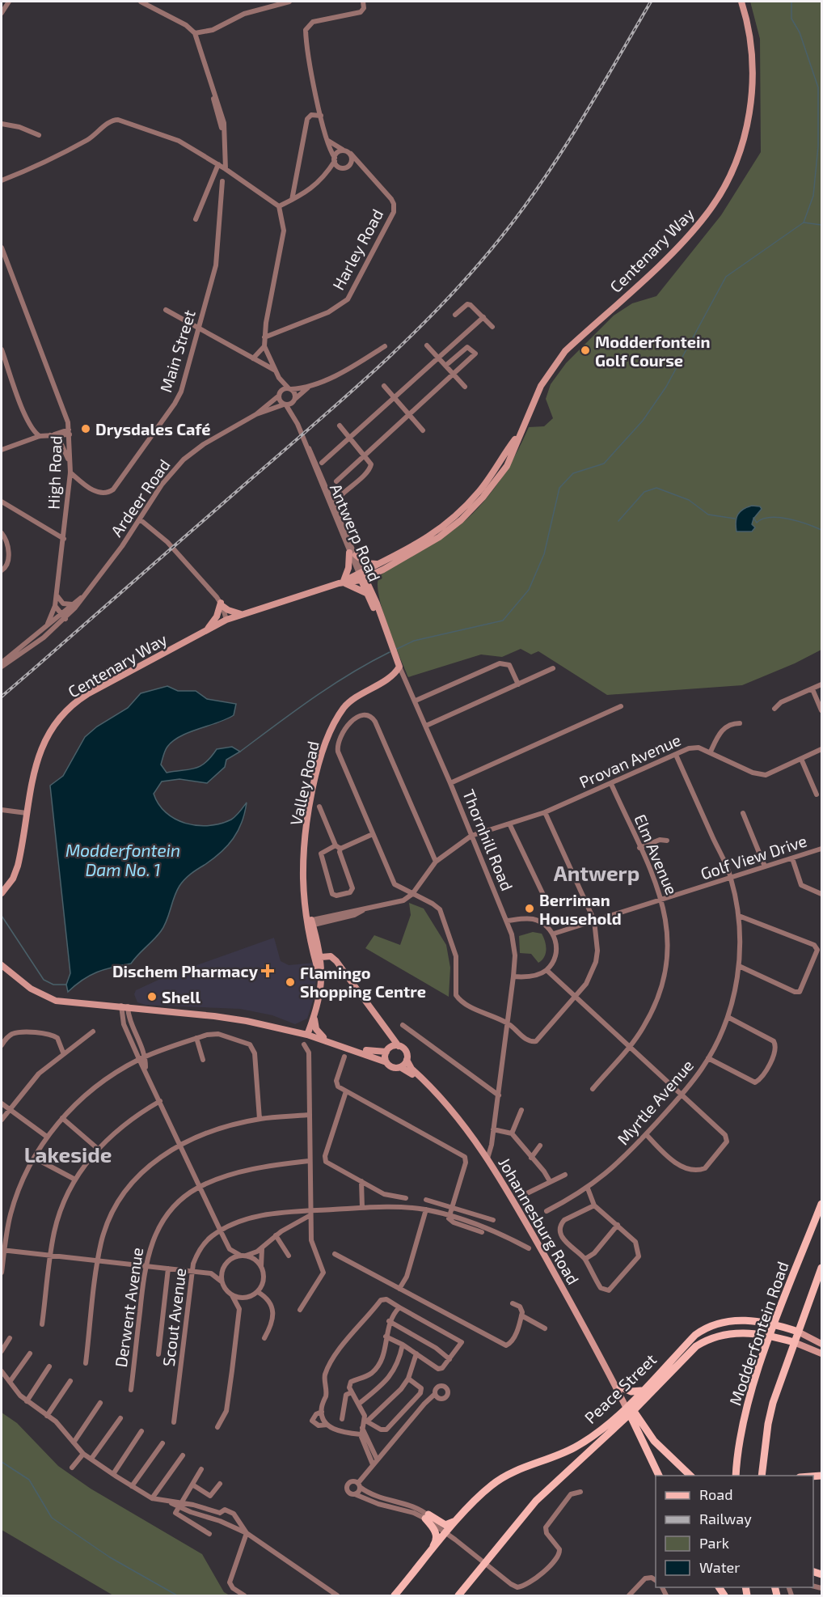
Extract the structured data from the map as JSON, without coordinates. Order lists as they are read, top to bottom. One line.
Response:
{"streets":{"main road":["Modderfontein Road","Peace Street"],"street":["Harley Road","Centenary Way","Main Street","High Road","Ardeer Road","Antwerp Road","Provan Avenue","Valley Road","Thornhill Road","Elm Avenue","Golf View Drive","Myrtle Avenue","Johannesburg Road","Derwent Avenue","Scout Avenue"]},"crossings":[["Centenary Way","Antwerp Road"],["High Road","Ardeer Road"],["Ardeer Road","Antwerp Road"],["Antwerp Road","Thornhill Road"],["Provan Avenue","Thornhill Road"],["Provan Avenue","Elm Avenue"],["Provan Avenue","Myrtle Avenue"],["Valley Road","Thornhill Road"],["Thornhill Road","Johannesburg Road"],["Elm Avenue","Golf View Drive"],["Golf View Drive","Myrtle Avenue"],["Johannesburg Road","Peace Street"],["Modderfontein Road","Peace Street"]],"districts":["Antwerp","Lakeside"],"water":["Modderfontein Dam No. 1"],"places":{"other":["Modderfontein Golf Course","Drysdales Café","Berriman Household","Flamingo Shopping Centre","Shell"],"health":["Dischem Pharmacy"]},"legend":["Road","Railway","Park","Water"]}
